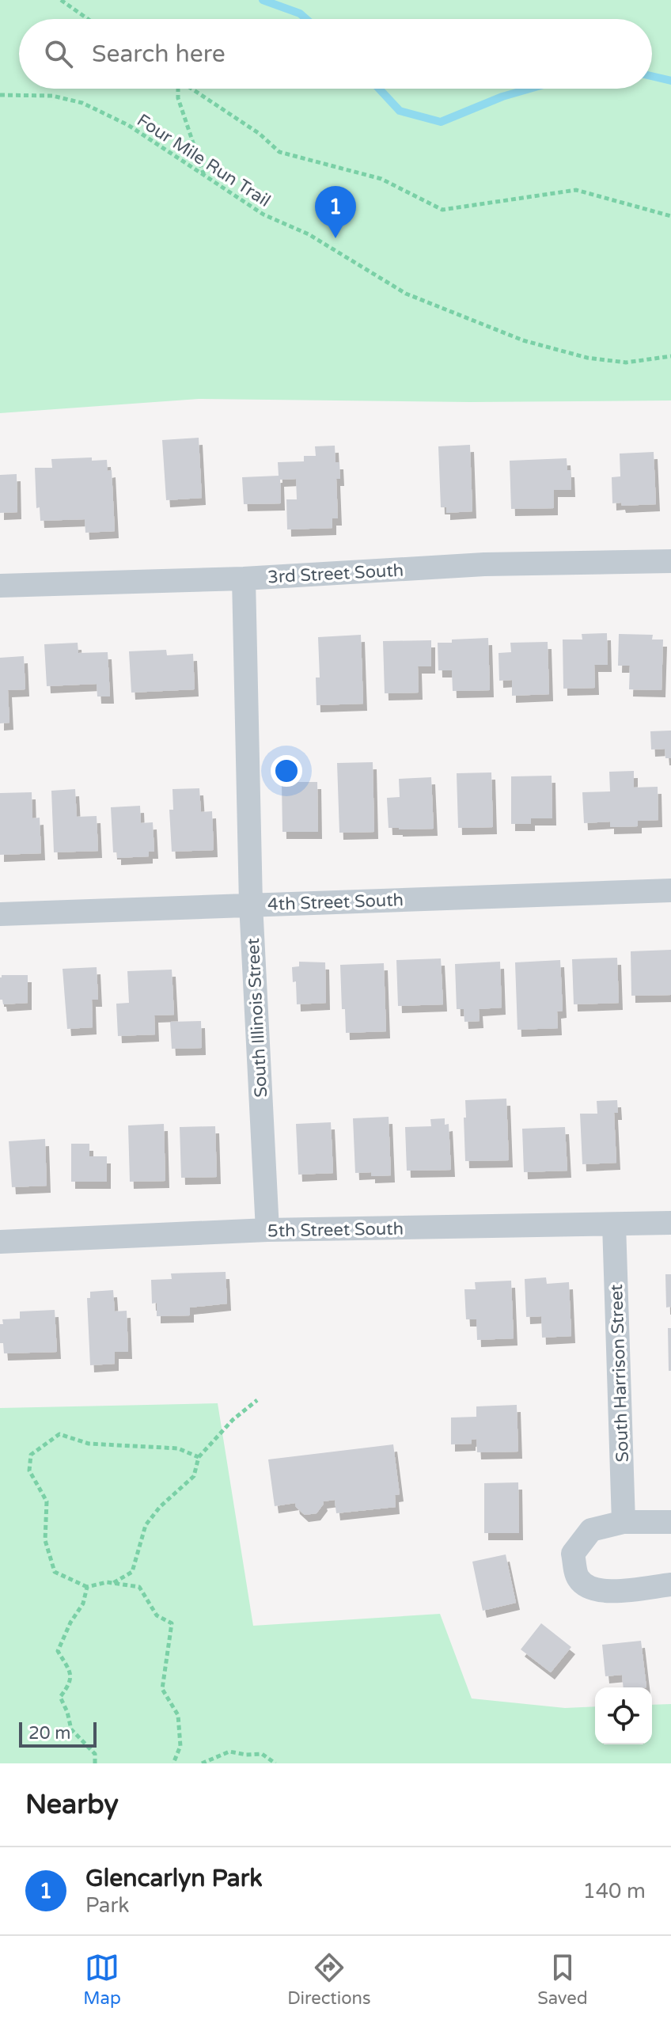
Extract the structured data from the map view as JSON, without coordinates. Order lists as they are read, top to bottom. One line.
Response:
{"streets":{"street":["3rd Street South","4th Street South","South Illinois Street","5th Street South","South Harrison Street"],"path":["Four Mile Run Trail"]},"crossings":[["3rd Street South","South Illinois Street"],["4th Street South","South Illinois Street"],["South Illinois Street","5th Street South"],["5th Street South","South Harrison Street"]],"scale_bar":"20 m","page":{"search":"Search here","pins":"1","scale":"20 m","heading":"Nearby","list":[{"mark":"1","name":"Glencarlyn Park","note":"Park","value":"140 m"}],"nav":["Map","Directions","Saved"]}}
